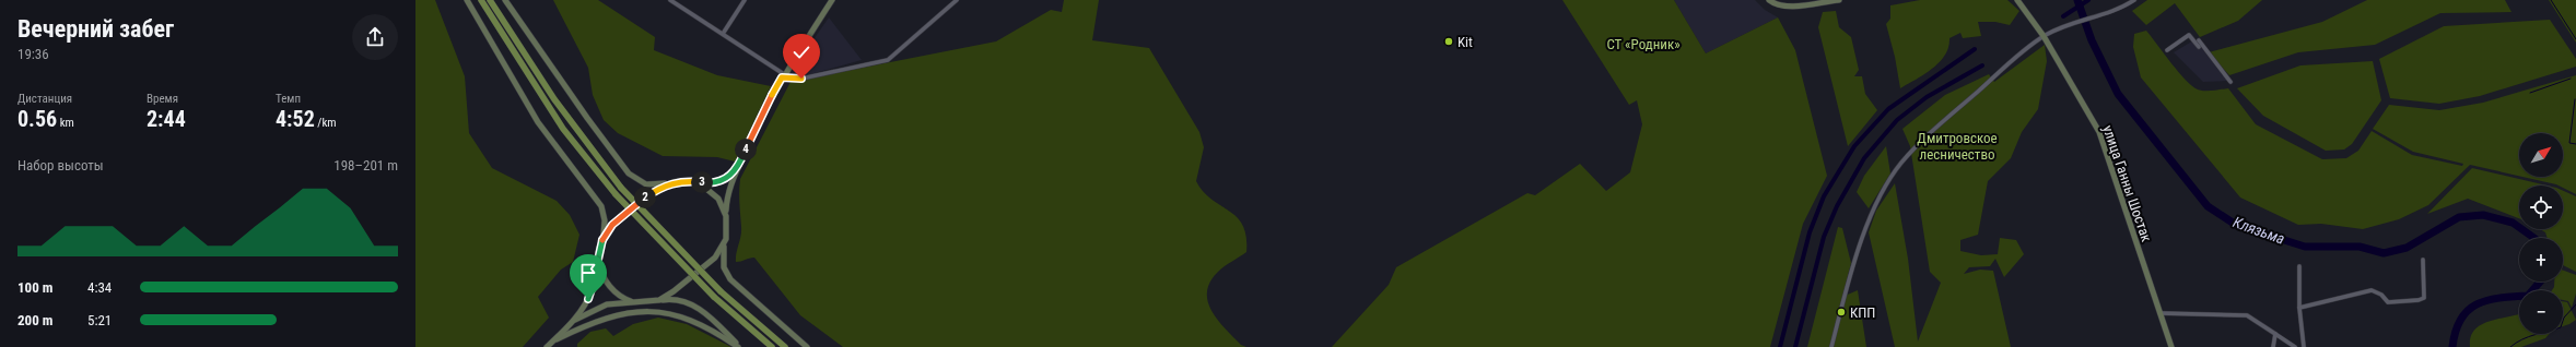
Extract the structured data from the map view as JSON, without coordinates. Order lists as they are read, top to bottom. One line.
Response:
{"streets":{"main road":["улица Ганны Шостак"]},"water":["Клязьма"],"parks":["СТ «Родник»","Дмитровское лесничество"],"places":["Kit","КПП"],"north":"top right","page":{"heading":["Вечерний забег","19:36"],"stats":[["Дистанция","0.56 km"],["Время","2:44"],["Темп","4:52 /km"]],"map_buttons":["+","−"],"pins":["4","3","2"],"chart":["Набор высоты","198–201 m"],"list":[{"name":"100 m","note":"4:34"},{"name":"200 m","note":"5:21"}]}}
